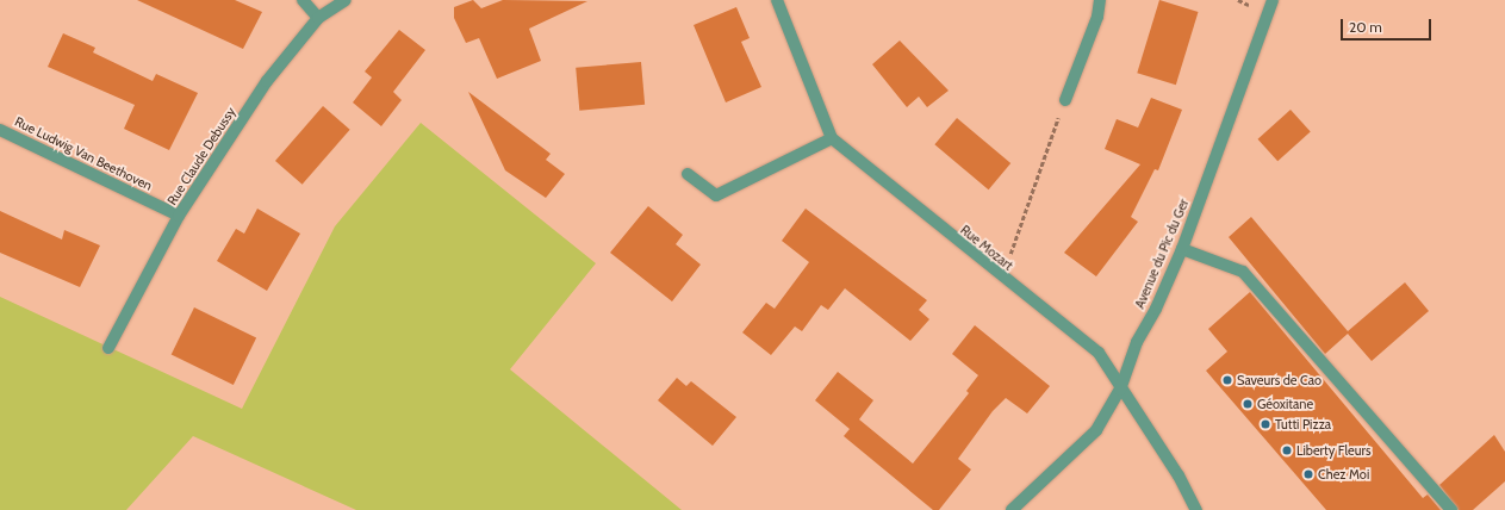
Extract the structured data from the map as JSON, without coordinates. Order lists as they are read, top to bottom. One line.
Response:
{"streets":{"street":["Rue Ludwig Van Beethoven","Rue Claude Debussy","Rue Mozart","Avenue du Pic du Ger"]},"crossings":[["Rue Ludwig Van Beethoven","Rue Claude Debussy"],["Rue Mozart","Avenue du Pic du Ger"]],"places":["Saveurs de Cao","Géoxitane","Tutti Pizza","Liberty Fleurs","Chez Moi"],"scale_bar":"20 m"}
